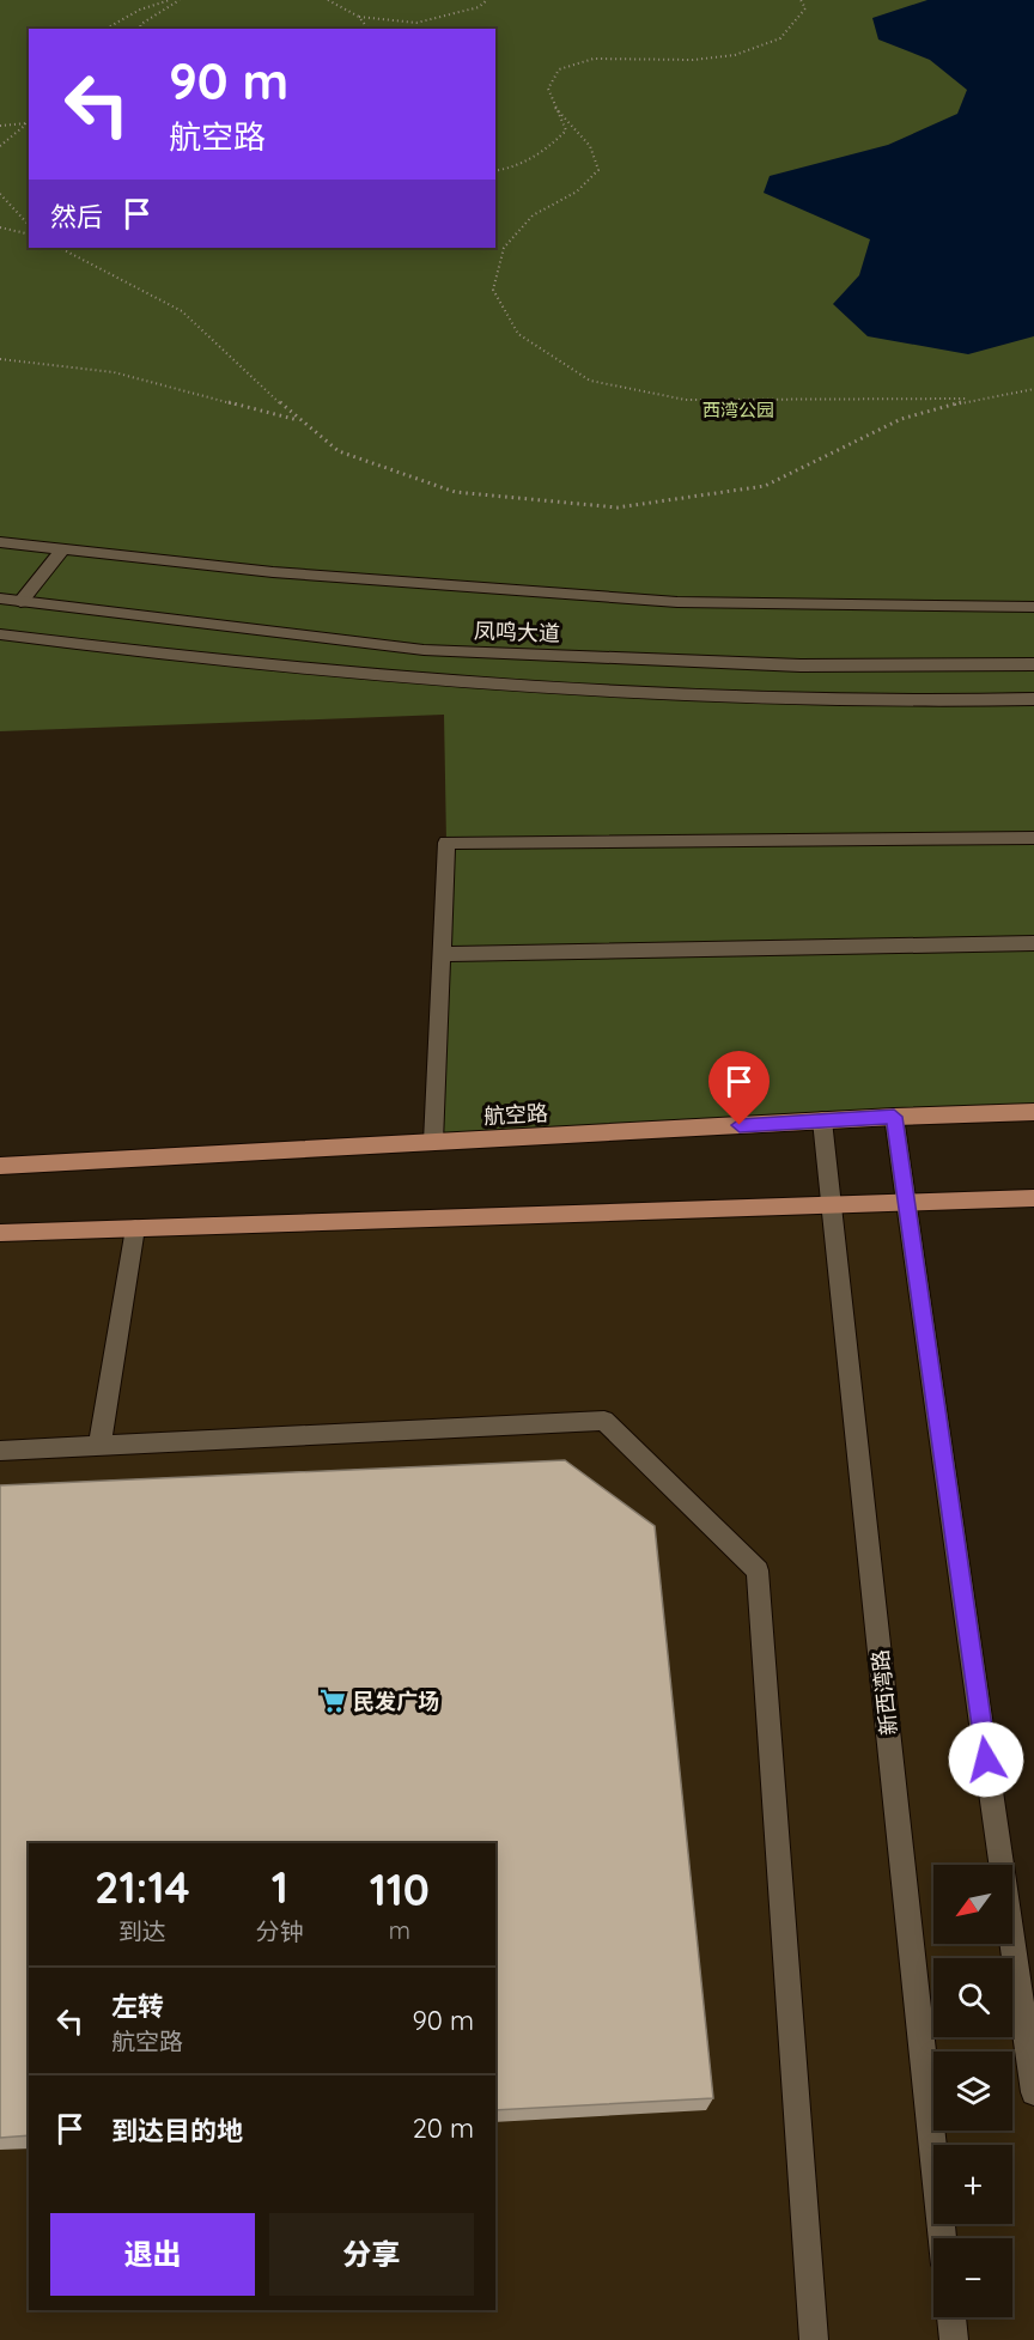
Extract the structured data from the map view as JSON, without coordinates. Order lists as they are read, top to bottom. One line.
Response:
{"streets":{"main road":["航空路"],"street":["凤鸣大道","新西湾路"]},"crossings":[["航空路","新西湾路"]],"parks":["西湾公园"],"places":{"supermarket":["民发广场"]},"north":"bottom left","page":{"turn":["90 m","航空路"],"then":"然后","eta":["21:14","到达","1","分钟","110","m"],"map_buttons":["+","−"],"list":[{"name":"左转","note":"航空路","value":"90 m"},{"name":"到达目的地","value":"20 m"}],"buttons":["退出","分享"]}}
